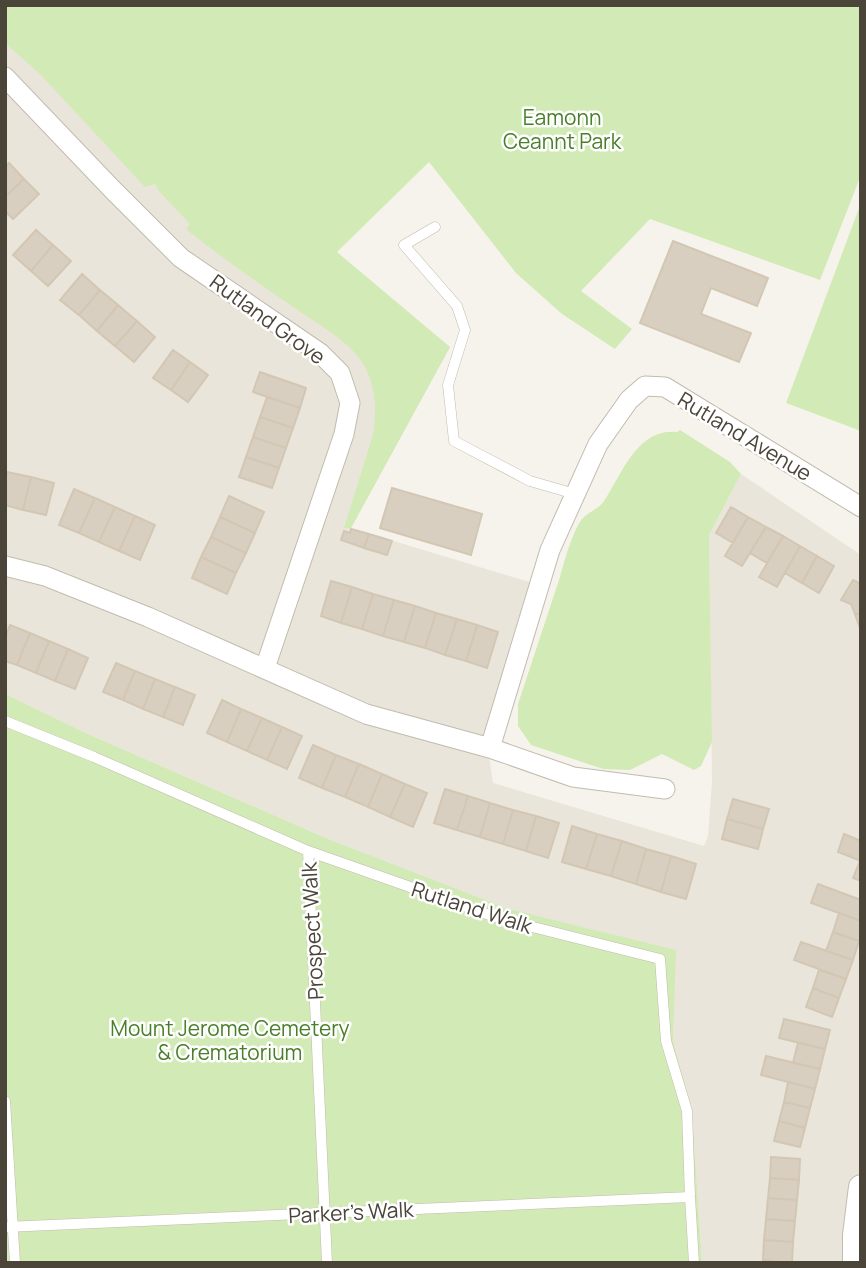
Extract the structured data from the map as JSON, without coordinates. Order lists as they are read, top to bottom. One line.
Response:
{"streets":{"street":["Rutland Grove","Rutland Avenue"],"lane":["Rutland Walk","Prospect Walk","Parker's Walk"]},"crossings":[["Rutland Walk","Prospect Walk"],["Rutland Walk","Parker's Walk"],["Prospect Walk","Parker's Walk"]],"parks":["Eamonn Ceannt Park","Mount Jerome Cemetery & Crematorium"]}
